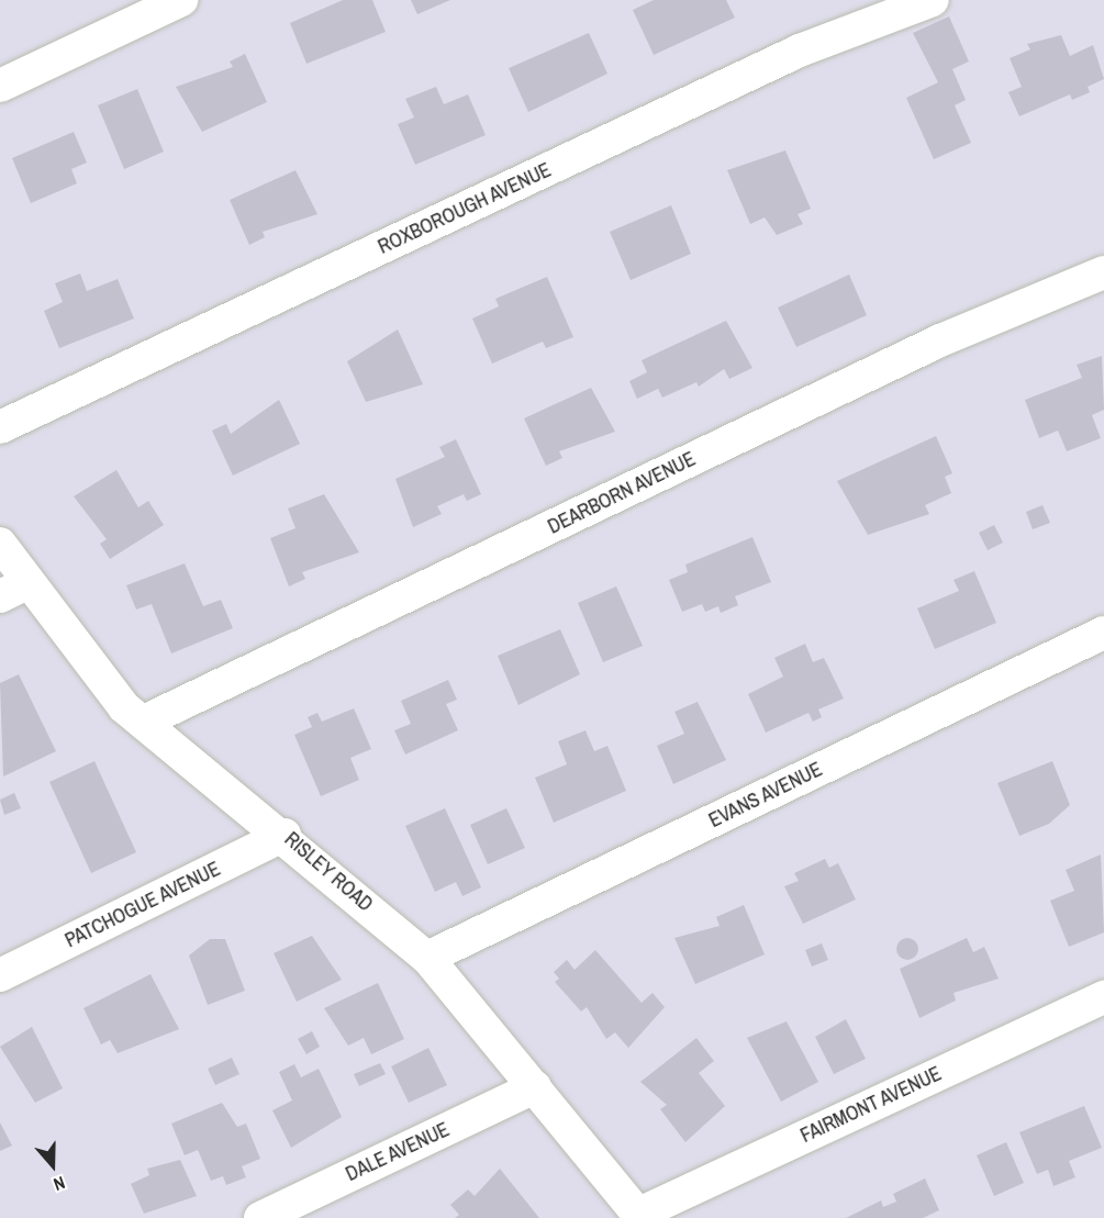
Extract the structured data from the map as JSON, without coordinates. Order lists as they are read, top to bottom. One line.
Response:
{"streets":{"street":["ROXBOROUGH AVENUE","DEARBORN AVENUE","EVANS AVENUE","RISLEY ROAD","PATCHOGUE AVENUE","FAIRMONT AVENUE","DALE AVENUE"]},"crossings":[["DEARBORN AVENUE","RISLEY ROAD"],["EVANS AVENUE","RISLEY ROAD"],["RISLEY ROAD","PATCHOGUE AVENUE"],["RISLEY ROAD","FAIRMONT AVENUE"],["RISLEY ROAD","DALE AVENUE"]],"north":"bottom"}
